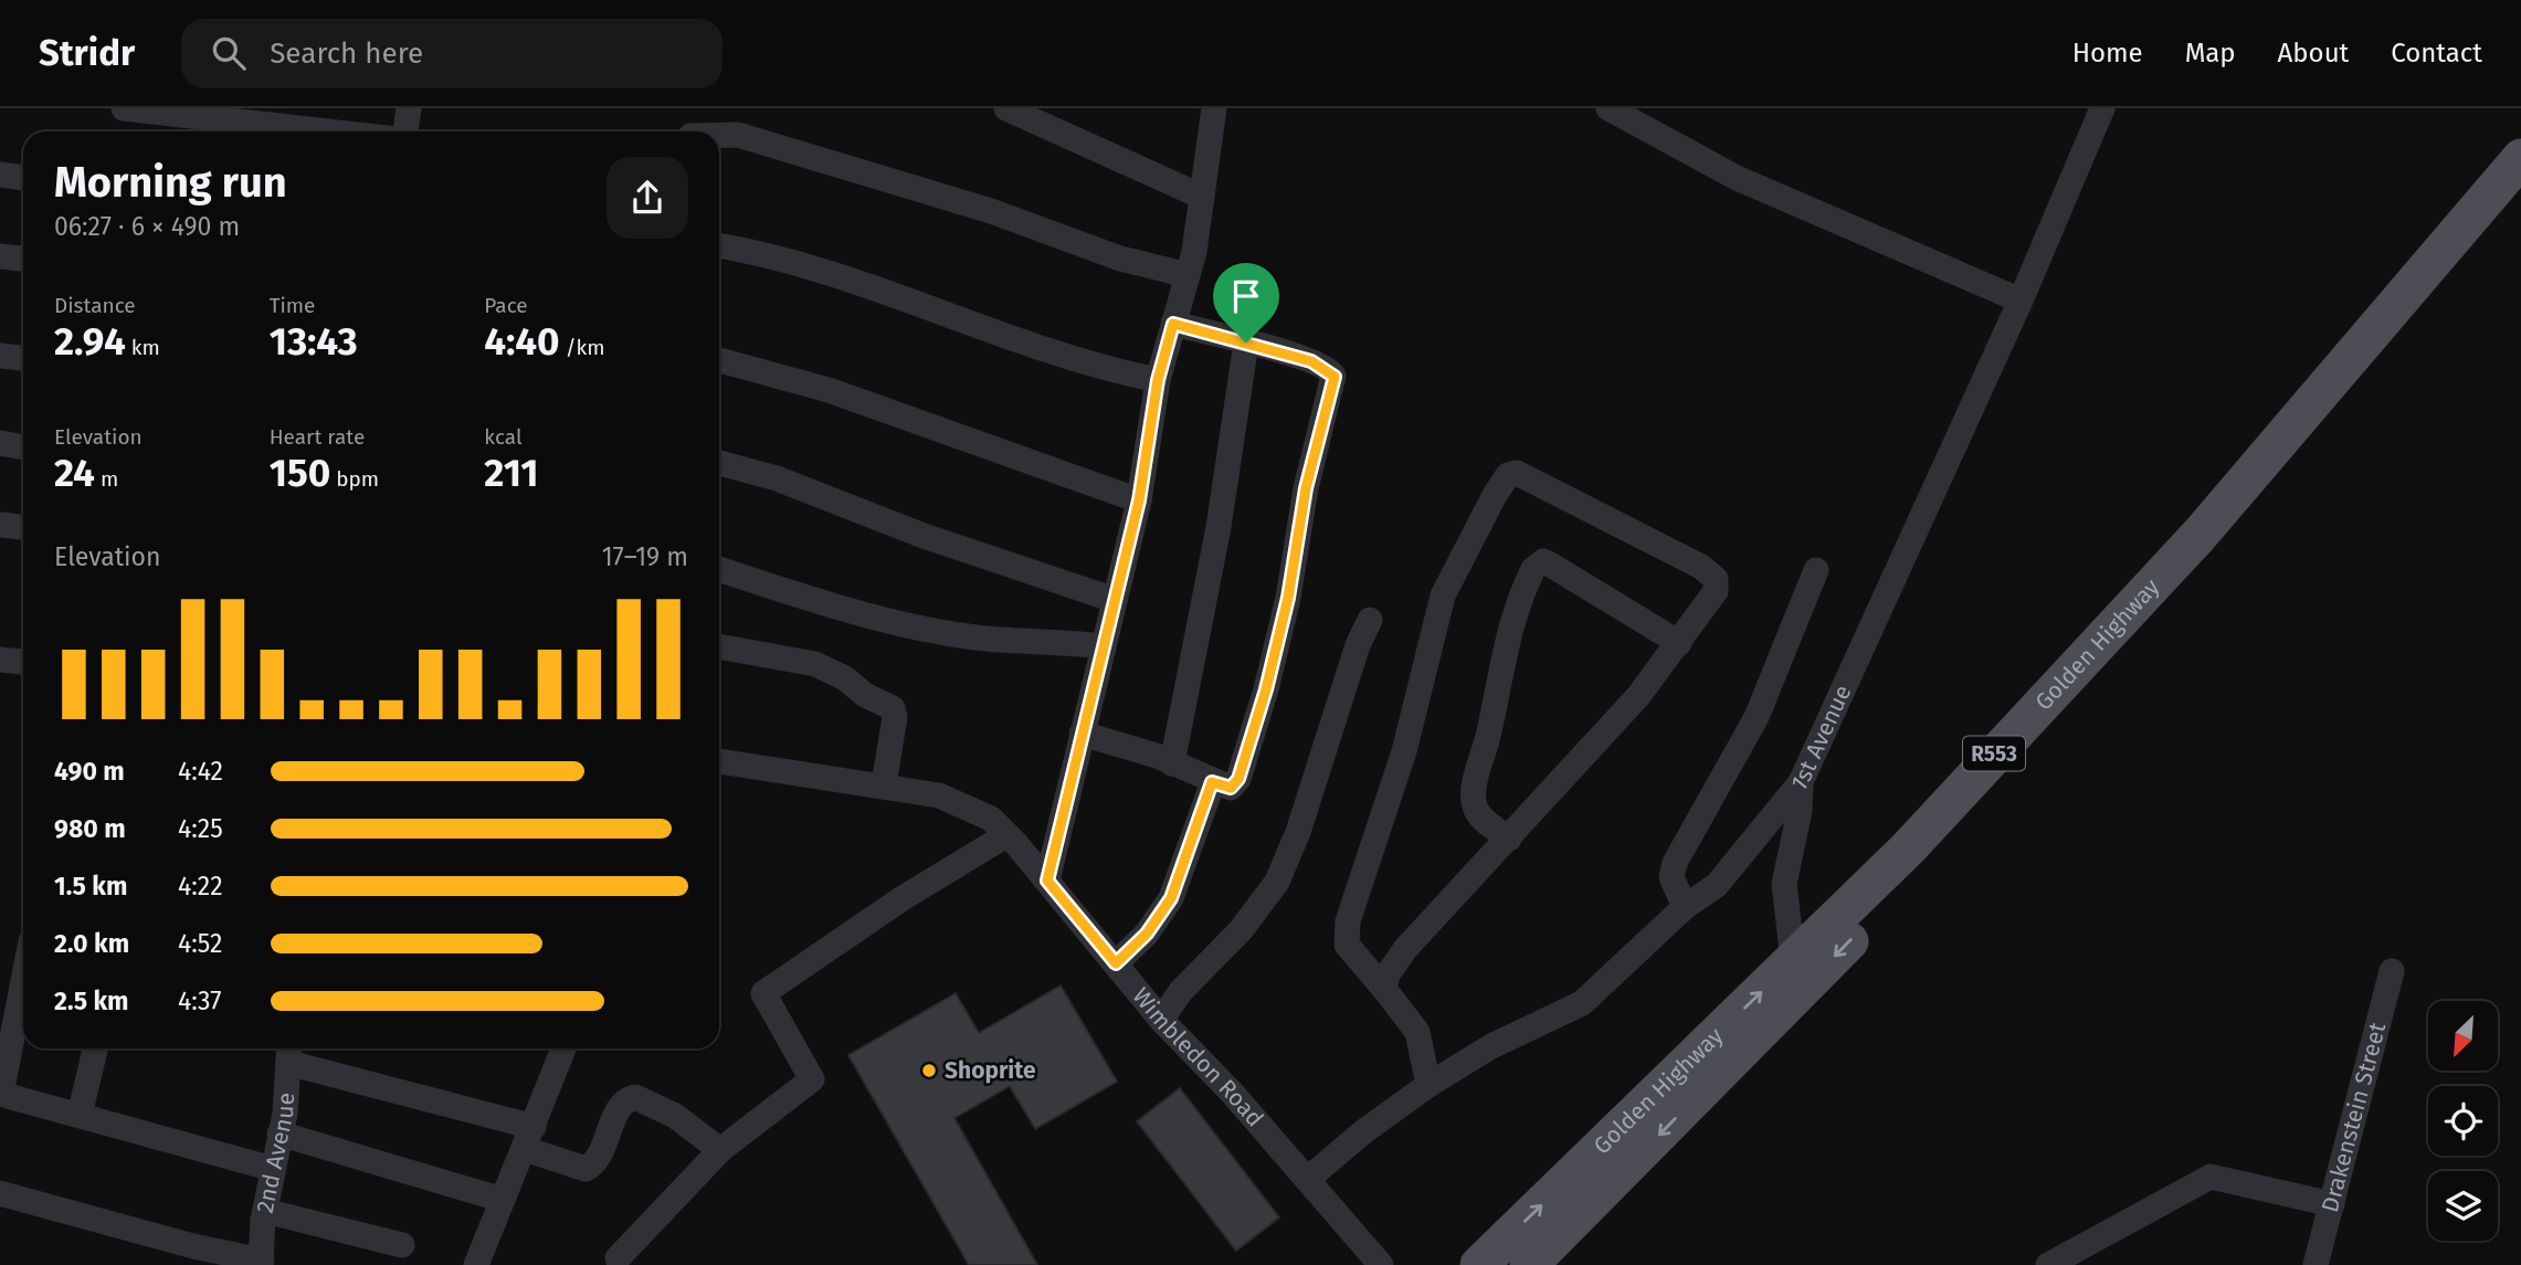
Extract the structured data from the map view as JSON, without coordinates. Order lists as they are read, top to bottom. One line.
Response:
{"streets":{"main road":["Golden Highway","R553"],"street":["1st Avenue","Wimbledon Road","Drakenstein Street","2nd Avenue"]},"crossings":[["1st Avenue","Wimbledon Road"]],"places":["Shoprite"],"north":"bottom left","page":{"header":"Stridr","search":"Search here","nav":["Home","Map","About","Contact"],"heading":["Morning run","06:27 · 6 × 490 m"],"stats":[["Distance","2.94 km"],["Time","13:43"],["Pace","4:40 /km"],["Elevation","24 m"],["Heart rate","150 bpm"],["kcal","211"]],"chart":["Elevation","17–19 m"],"list":[{"name":"490 m","note":"4:42"},{"name":"980 m","note":"4:25"},{"name":"1.5 km","note":"4:22"},{"name":"2.0 km","note":"4:52"},{"name":"2.5 km","note":"4:37"}]}}
